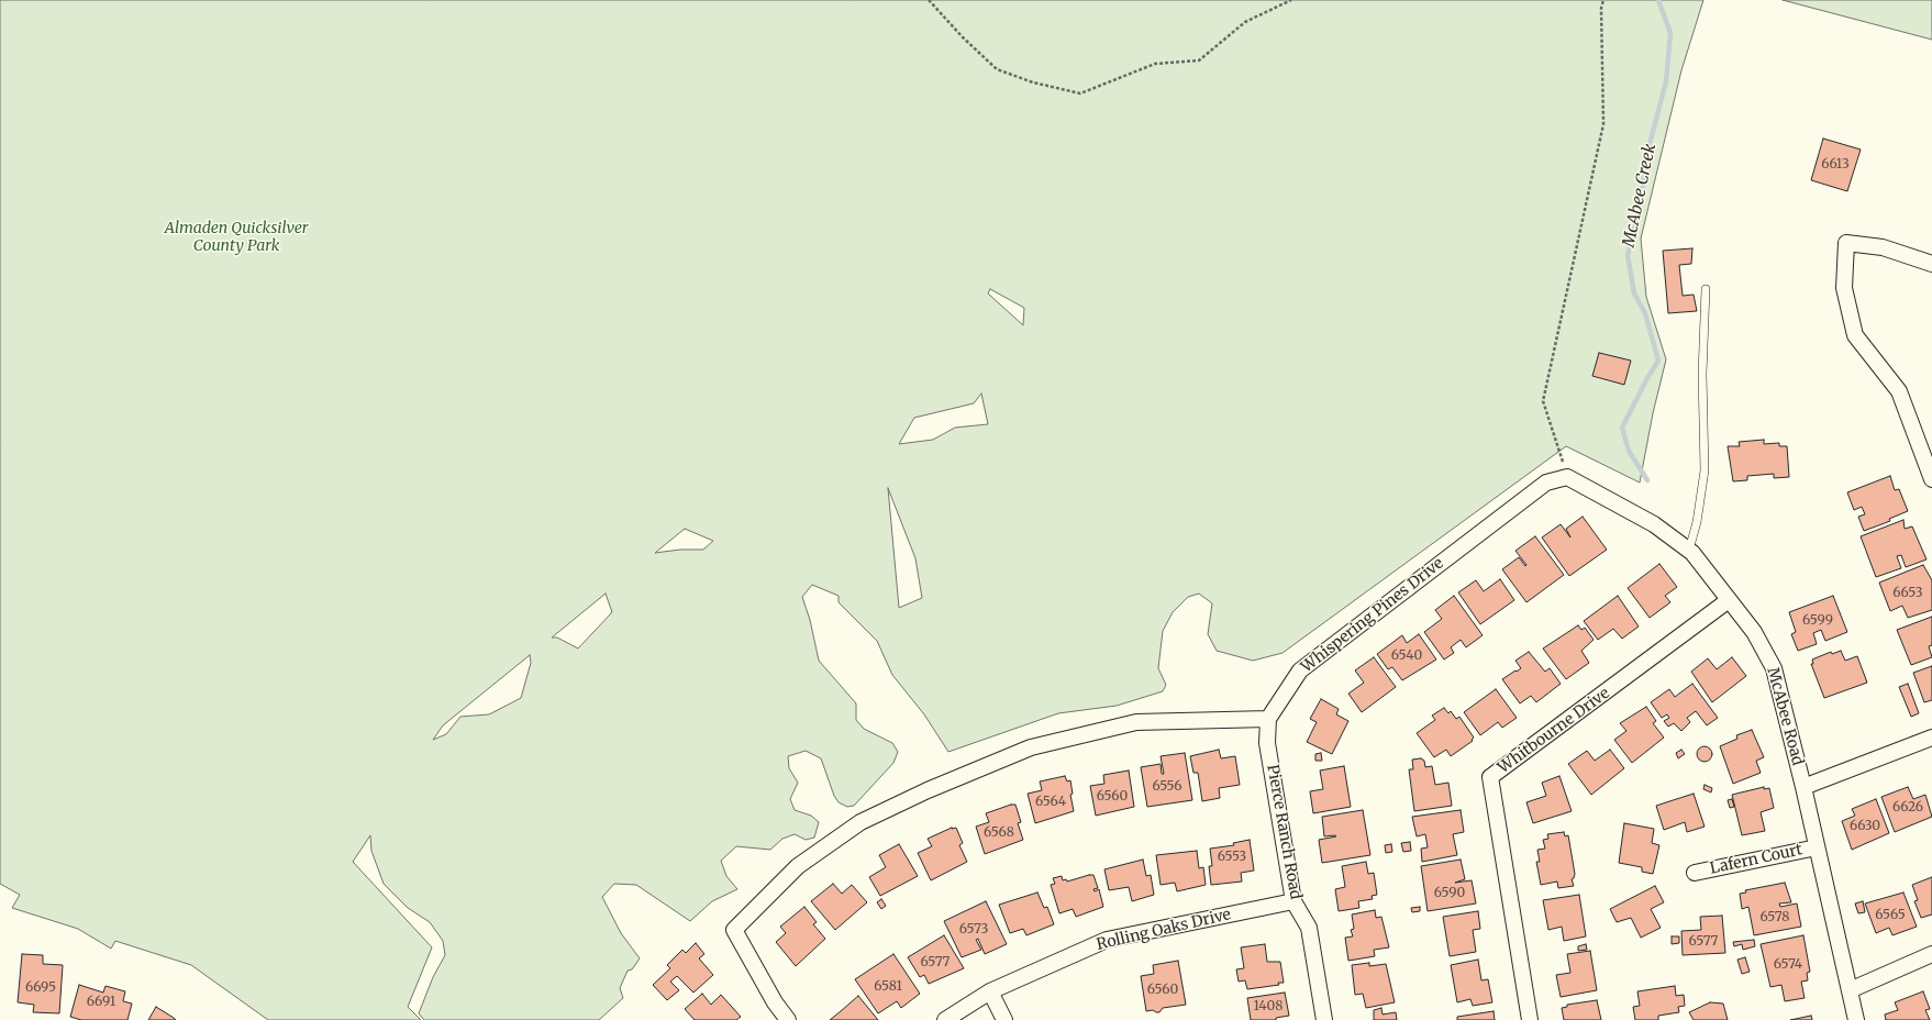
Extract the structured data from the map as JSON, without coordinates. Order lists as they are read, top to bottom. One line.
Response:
{"streets":{"street":["Whispering Pines Drive","McAbee Road","Whitbourne Drive","Pierce Ranch Road","Lafern Court","Rolling Oaks Drive"]},"crossings":[["Whispering Pines Drive","McAbee Road"],["Whispering Pines Drive","Pierce Ranch Road"],["McAbee Road","Whitbourne Drive"],["McAbee Road","Lafern Court"],["Pierce Ranch Road","Rolling Oaks Drive"]],"water":["McAbee Creek"],"parks":["Almaden Quicksilver County Park"],"house_numbers":["6613","6653","6599","6540","6556","6560","6564","6626","6630","6568","6553","6590","6565","6578","6573","6577","6577","6574","6581","6695","6560","6691","1408"]}
